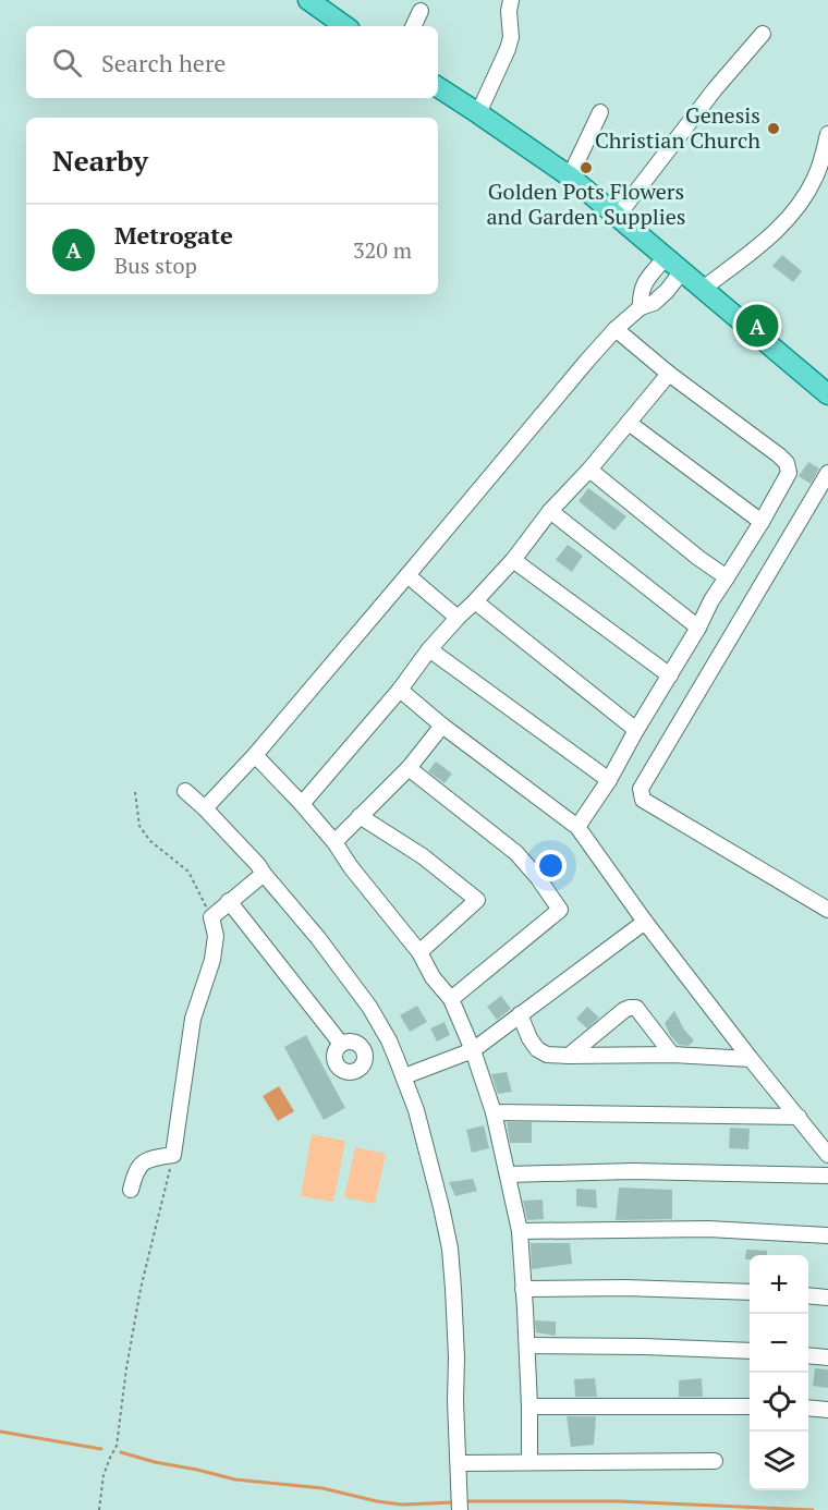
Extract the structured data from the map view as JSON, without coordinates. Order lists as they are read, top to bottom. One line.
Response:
{"places":["Genesis Christian Church","Golden Pots Flowers and Garden Supplies"],"page":{"search":"Search here","heading":"Nearby","list":[{"mark":"A","name":"Metrogate","note":"Bus stop","value":"320 m"}],"pins":"A","map_buttons":["+","−"]}}
